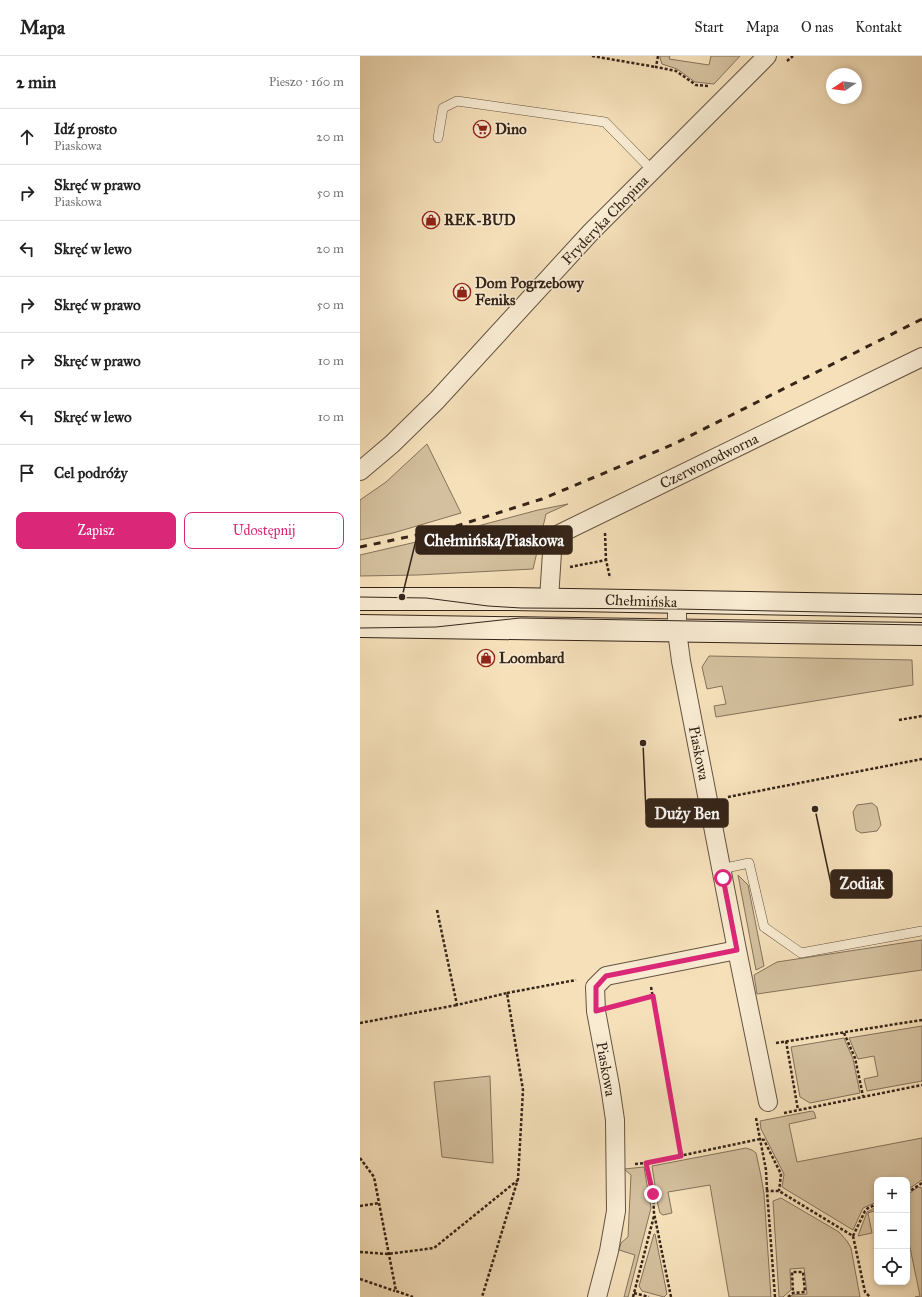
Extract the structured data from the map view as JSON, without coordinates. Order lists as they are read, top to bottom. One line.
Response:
{"streets":{"main road":["Chełmińska"],"street":["Fryderyka Chopina","Czerwonodworna","Piaskowa"]},"crossings":[["Czerwonodworna","Chełmińska"],["Chełmińska","Piaskowa"]],"places":{"supermarket":["Dino"],"shop":["REK-BUD","Dom Pogrzebowy Feniks","Loombard"],"other":["Chełmińska/Piaskowa","Duży Ben","Zodiak"]},"north":"left","page":{"header":"Mapa","nav":["Start","Mapa","O nas","Kontakt"],"heading":["2 min","Pieszo · 160 m"],"list":[["Idź prosto","Piaskowa","20 m"],["Skręć w prawo","Piaskowa","50 m"],["Skręć w lewo","20 m"],["Skręć w prawo","50 m"],["Skręć w prawo","10 m"],["Skręć w lewo","10 m"],"Cel podróży"],"buttons":["Zapisz","Udostępnij"],"map_buttons":["+","−"]}}
